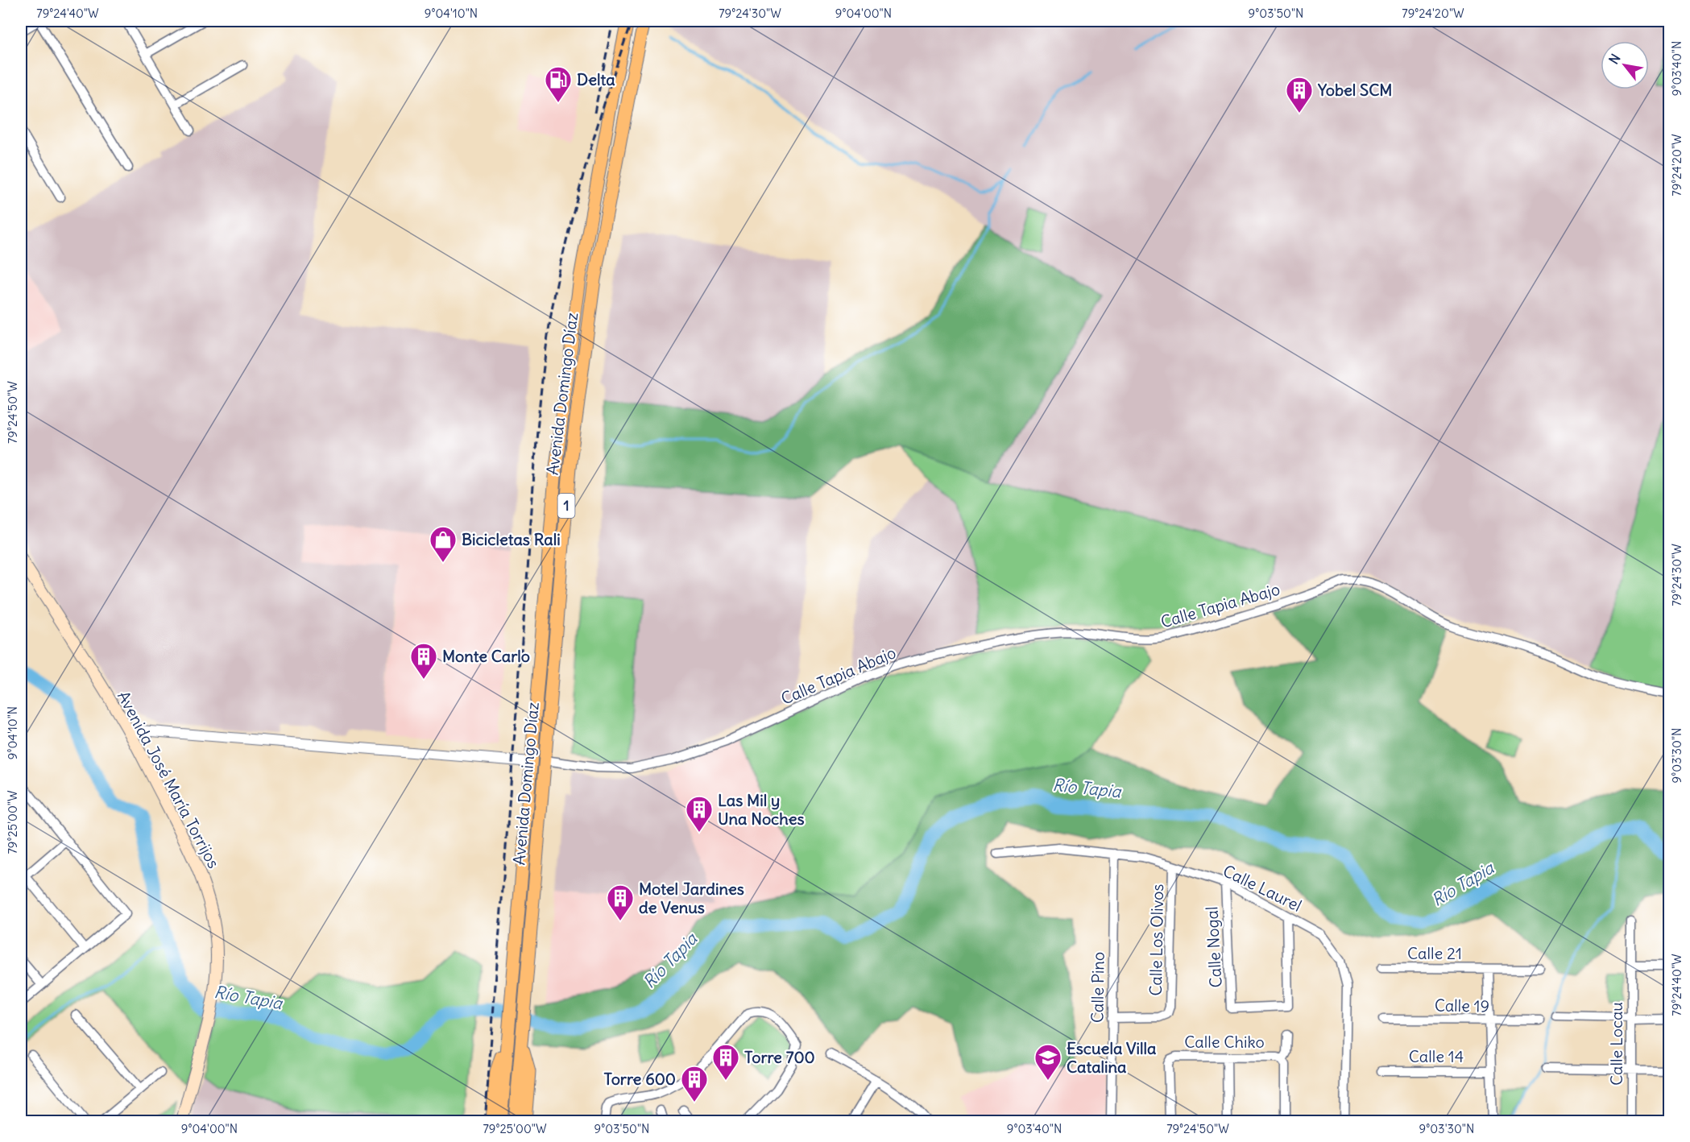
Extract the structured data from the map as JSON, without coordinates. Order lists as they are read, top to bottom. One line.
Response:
{"streets":{"main road":["Avenida Domingo Díaz","1","Avenida José María Torrijos"],"street":["Calle Tapia Abajo","Calle Laurel","Calle Los Olivos","Calle Nogal","Calle 21","Calle Pino","Calle 19","Calle Chiko","Calle Locau","Calle 14"]},"crossings":[["Avenida Domingo Díaz","Calle Tapia Abajo"],["Calle Laurel","Calle Los Olivos"],["Calle Laurel","Calle Nogal"],["Calle Laurel","Calle Pino"],["Calle Los Olivos","Calle Pino"]],"water":["Río Tapia"],"places":{"fuel station":["Delta"],"building":["Yobel SCM","Monte Carlo","Las Mil y Una Noches","Motel Jardines de Venus","Torre 700","Torre 600"],"shop":["Bicicletas Rali"],"school or university":["Escuela Villa Catalina"]},"north":"top left","coordinates":["79°24'40\"W","9°04'10\"N","79°24'30\"W","9°04'00\"N","9°03'50\"N","79°24'20\"W","9°03'40\"N","79°24'50\"W","9°03'30\"N","79°25'00\"W"]}
